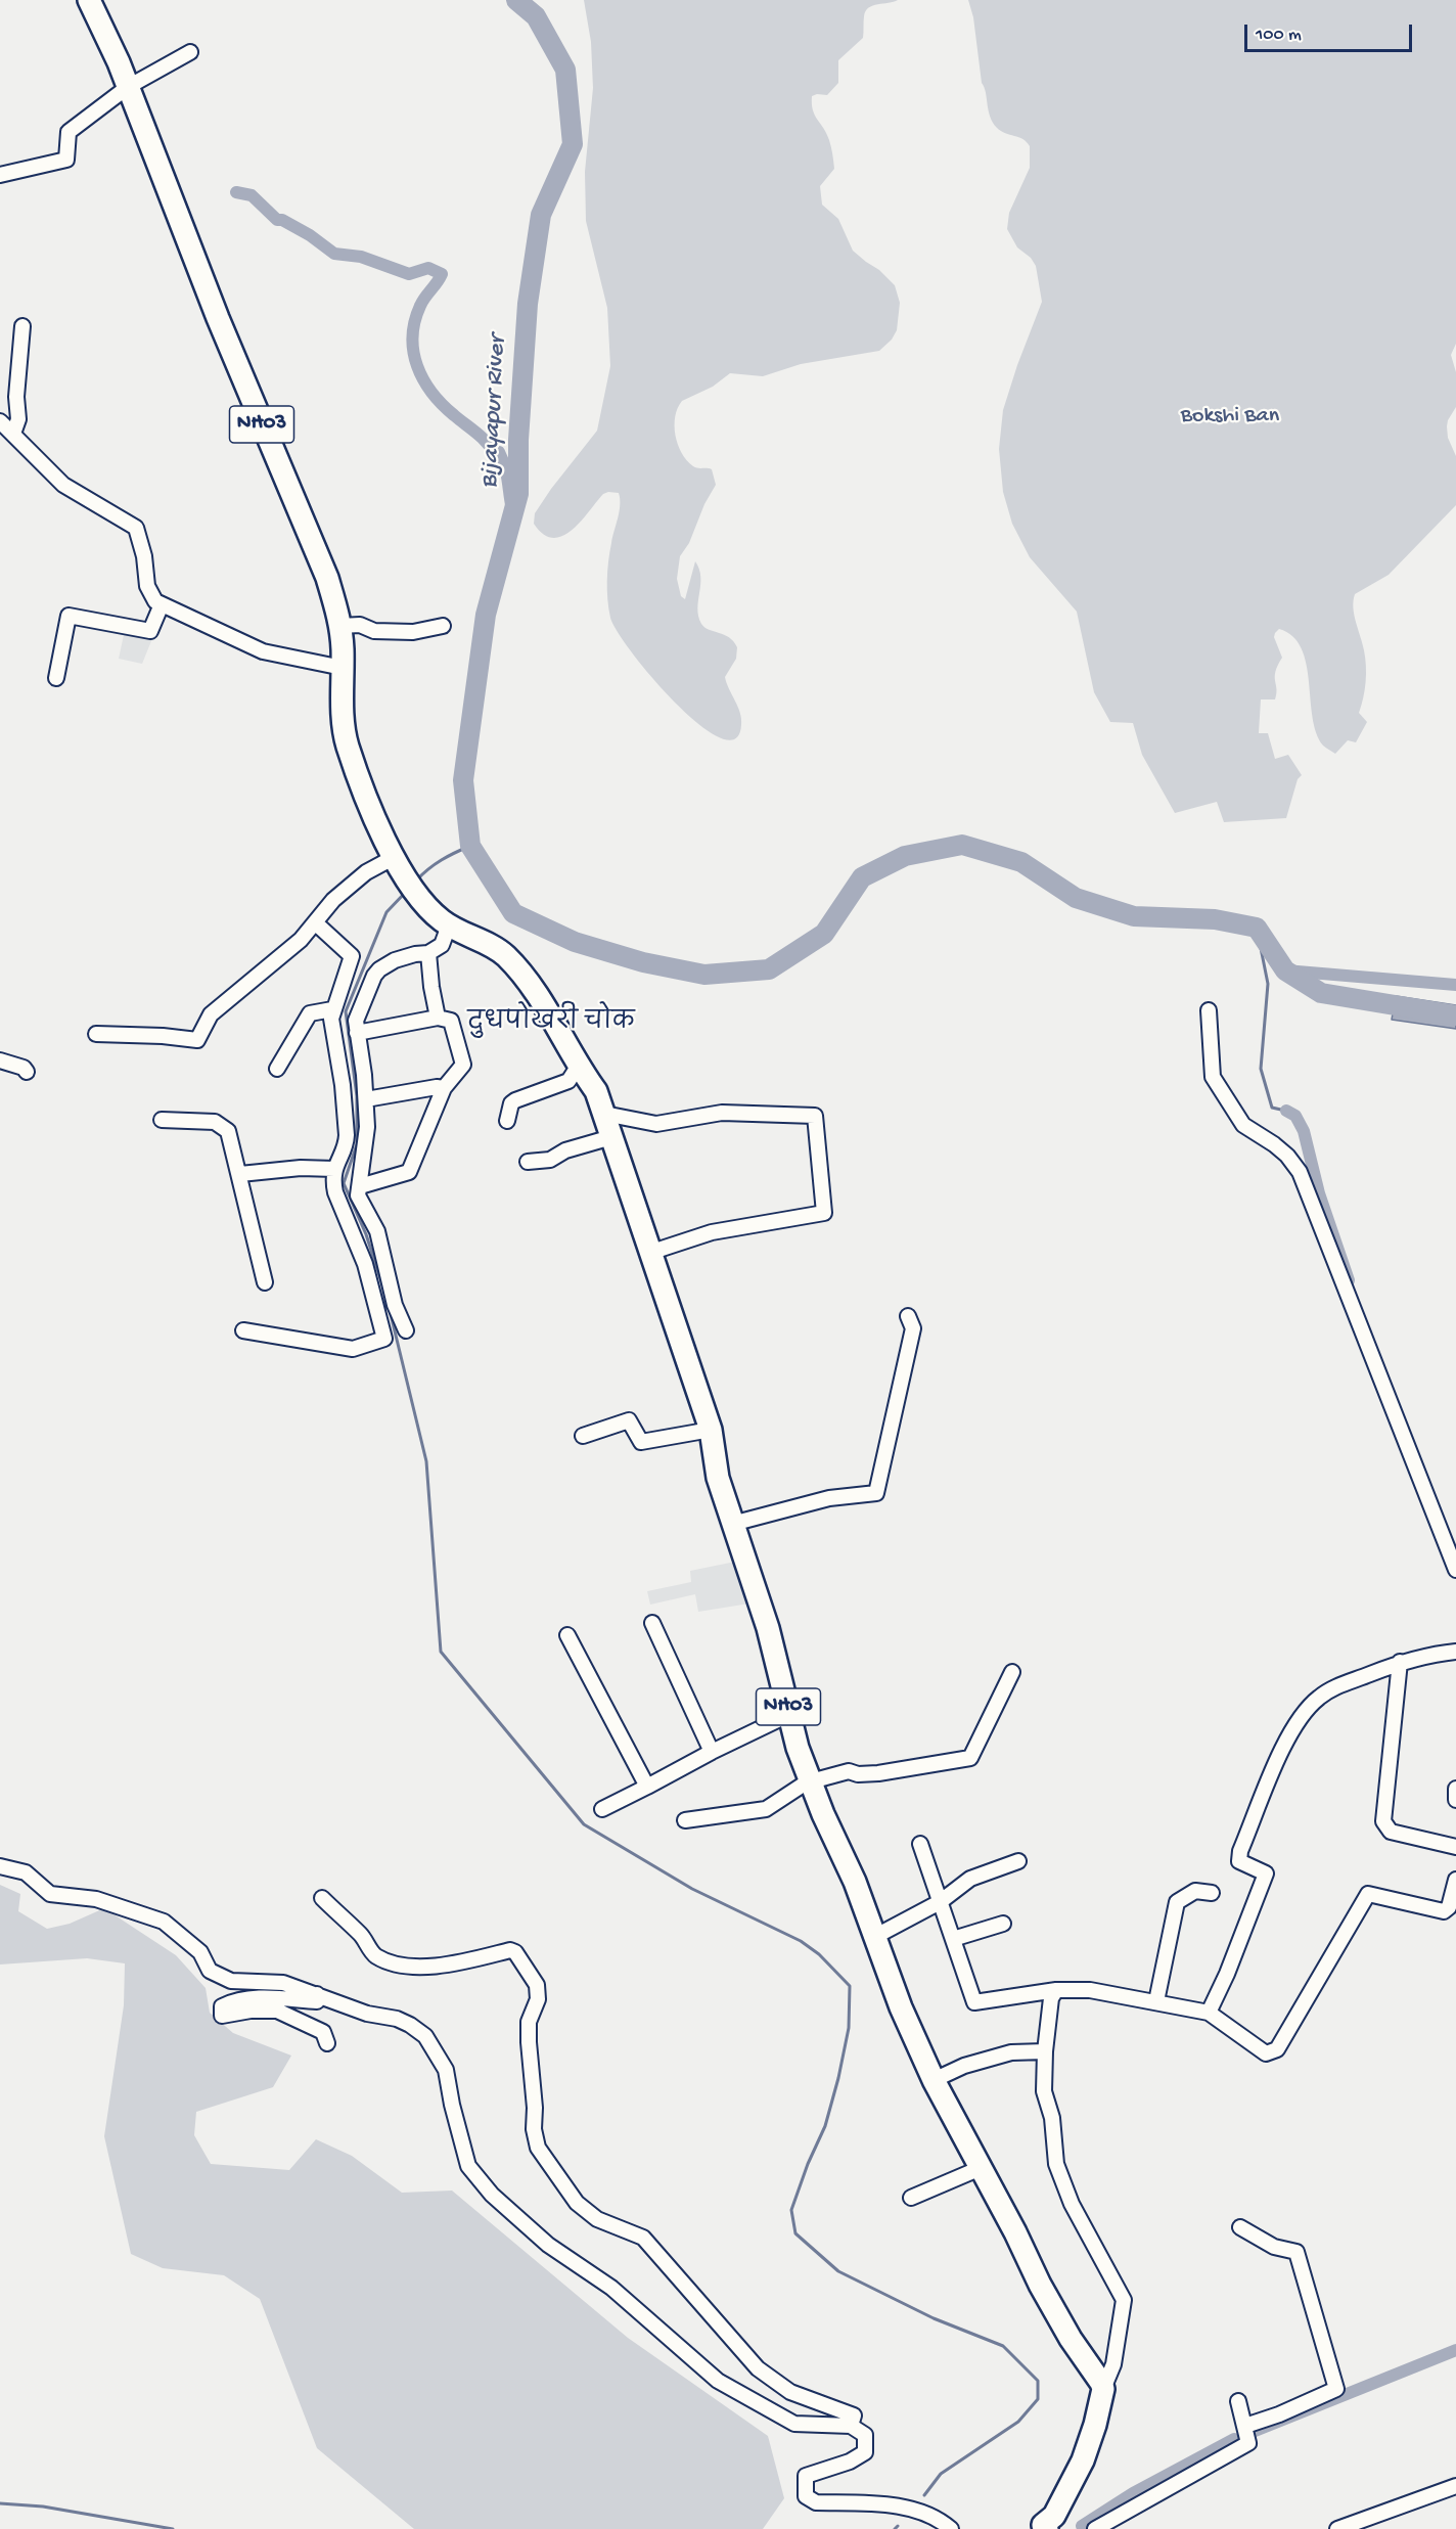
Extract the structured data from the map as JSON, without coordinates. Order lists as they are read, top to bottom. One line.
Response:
{"streets":{"main road":["NH03"]},"districts":["दुधपोखरी चोक"],"water":["Bijayapur River"],"parks":["Bokshi Ban"],"scale_bar":"100 m"}
